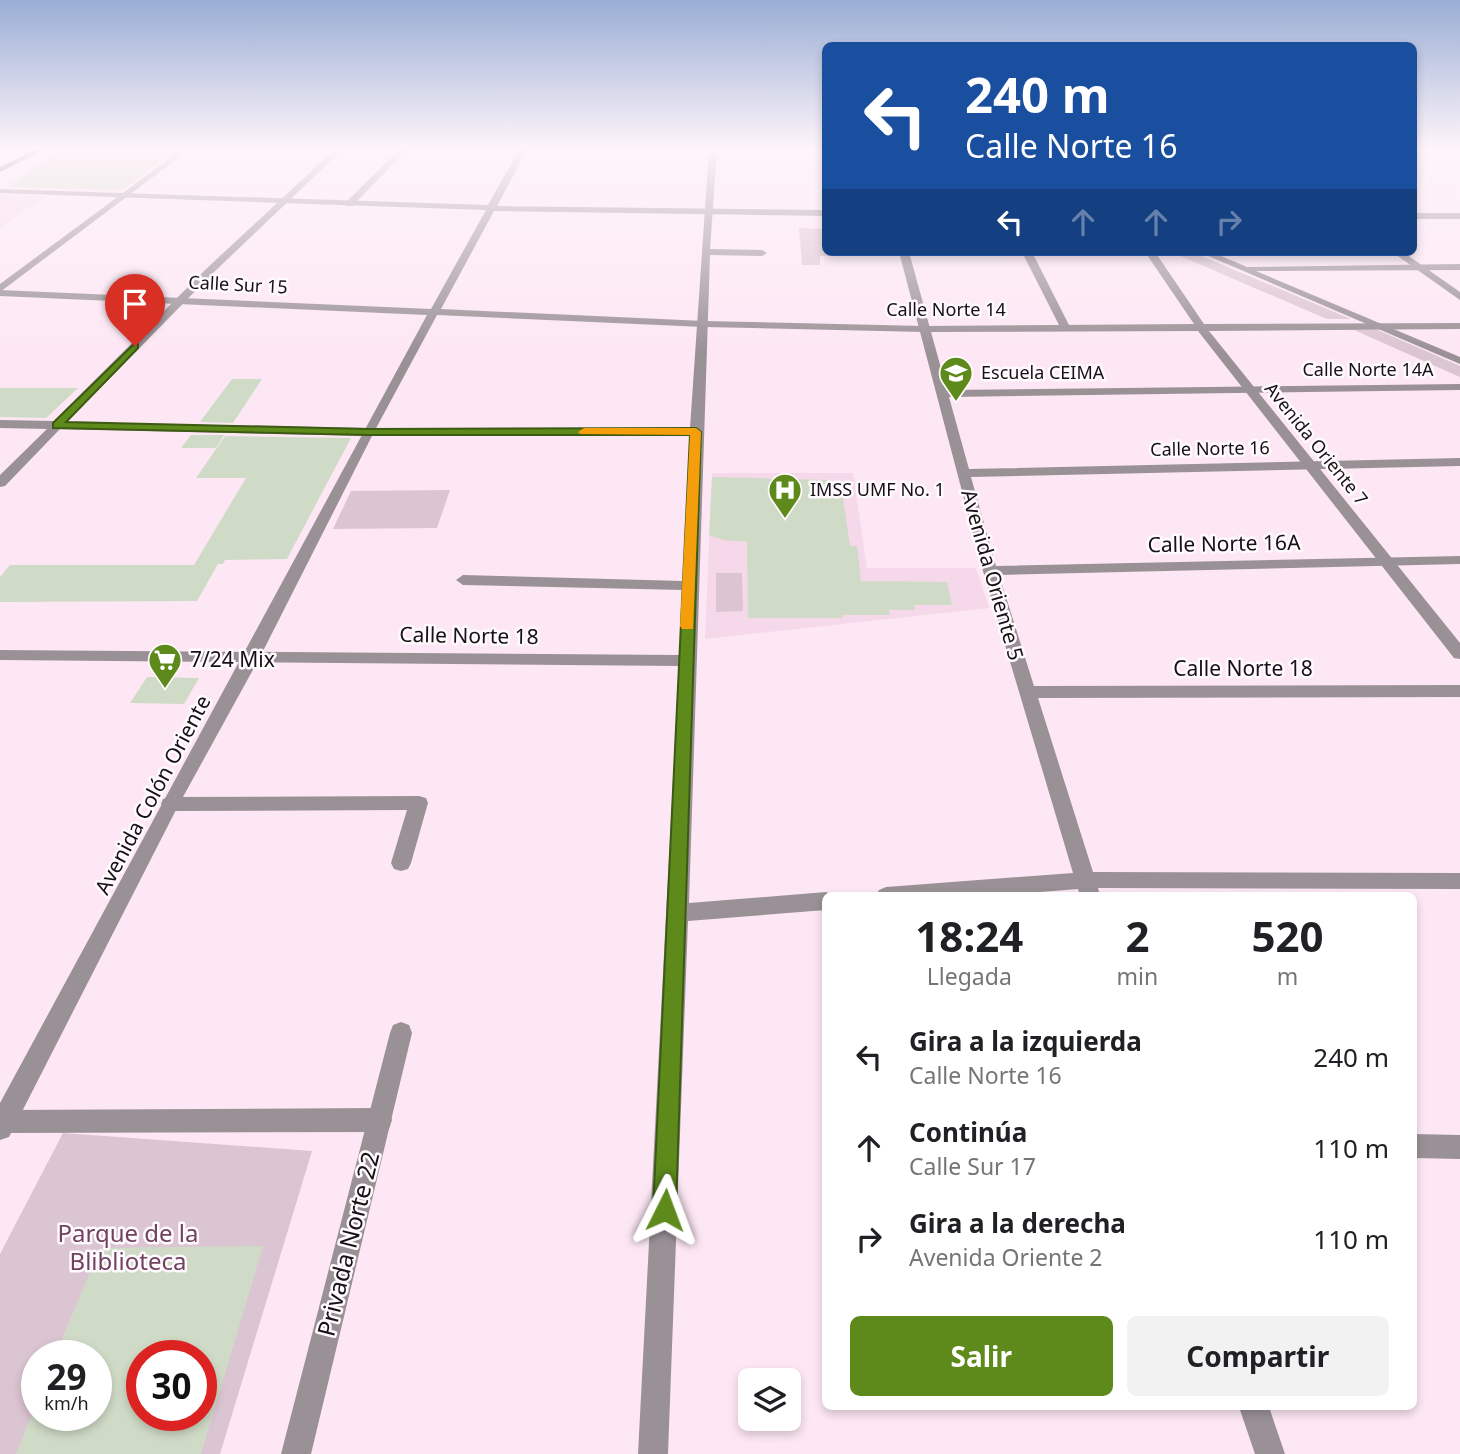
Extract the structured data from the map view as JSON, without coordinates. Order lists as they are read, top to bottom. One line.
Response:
{"streets":{"street":["Calle Sur 15","Calle Norte 14","Calle Norte 14A","Avenida Oriente 7","Calle Norte 16","Calle Norte 16A","Avenida Oriente 5","Calle Norte 18","Avenida Colón Oriente","Privada Norte 22"]},"crossings":[["Calle Sur 15","Calle Norte 14"],["Calle Sur 15","Avenida Colón Oriente"],["Calle Norte 14","Avenida Oriente 7"],["Calle Norte 14","Avenida Oriente 5"],["Calle Norte 14","Avenida Colón Oriente"],["Calle Norte 14A","Avenida Oriente 7"],["Calle Norte 14A","Avenida Oriente 5"],["Avenida Oriente 7","Calle Norte 16"],["Avenida Oriente 7","Calle Norte 16A"],["Calle Norte 16","Avenida Oriente 5"],["Calle Norte 16A","Avenida Oriente 5"],["Avenida Oriente 5","Calle Norte 18"],["Calle Norte 18","Avenida Colón Oriente"]],"parks":["Parque de la Bliblioteca"],"places":{"school or university":["Escuela CEIMA"],"hospital":["IMSS UMF No. 1"],"supermarket":["7/24 Mix"]},"page":{"turn":["240 m","Calle Norte 16"],"eta":["18:24","Llegada","2","min","520","m"],"list":[{"name":"Gira a la izquierda","note":"Calle Norte 16","value":"240 m"},{"name":"Continúa","note":"Calle Sur 17","value":"110 m"},{"name":"Gira a la derecha","note":"Avenida Oriente 2","value":"110 m"}],"buttons":["Salir","Compartir"],"speed":"29 km/h","limit":"30"}}
